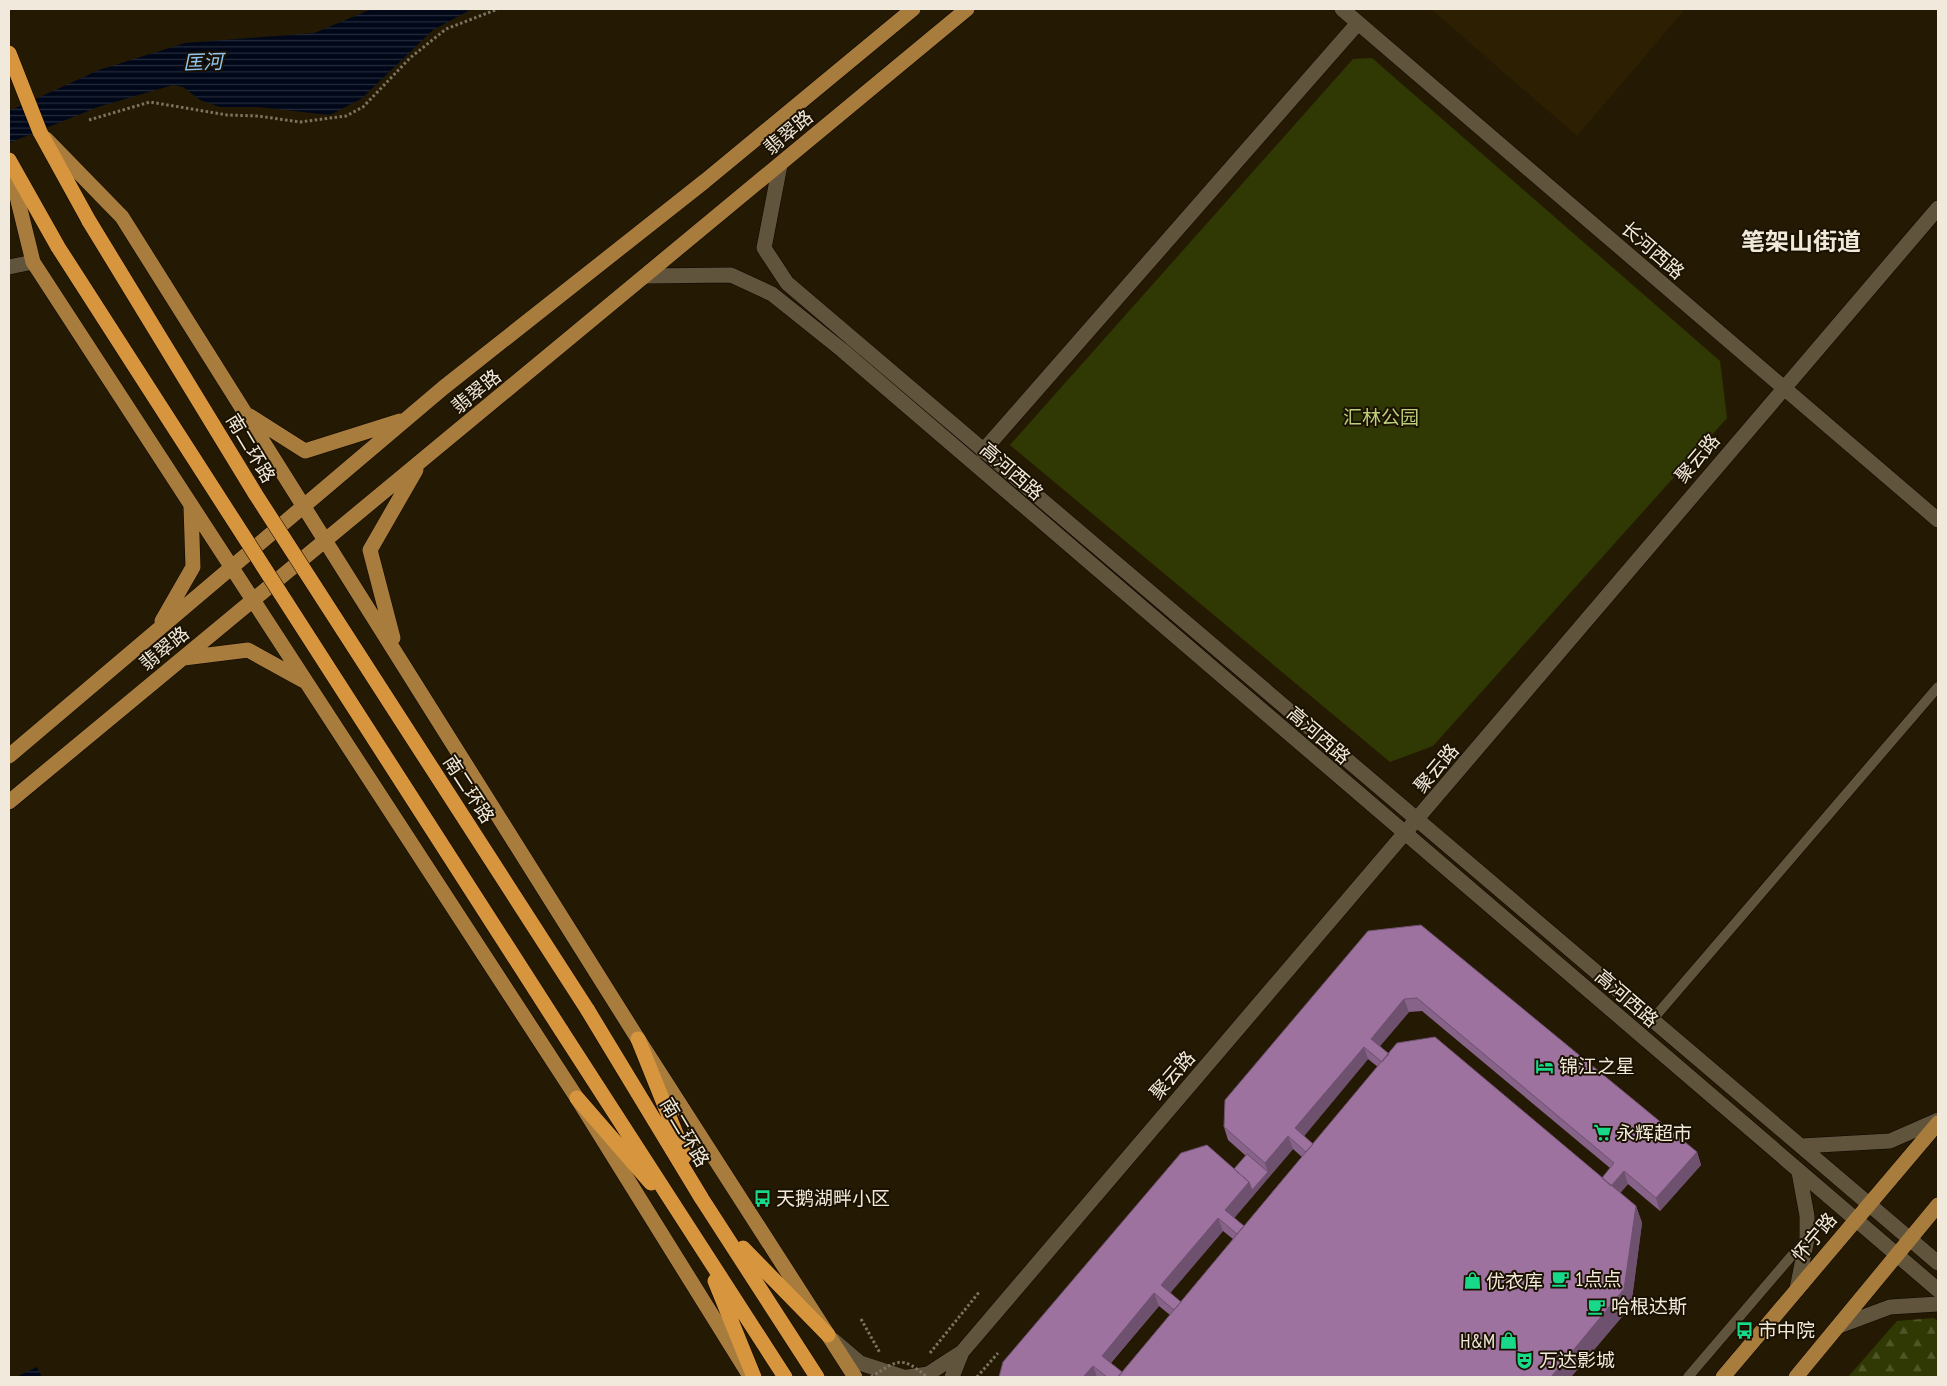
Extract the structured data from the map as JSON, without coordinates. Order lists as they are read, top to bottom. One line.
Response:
{"streets":{"highway":["南二环路"],"main road":["翡翠路","怀宁路"],"street":["长河西路","聚云路","高河西路"]},"crossings":[["翡翠路","高河西路"],["长河西路","聚云路"],["聚云路","高河西路"],["高河西路","怀宁路"]],"districts":["笔架山街道"],"water":["匡河"],"parks":["汇林公园"],"places":{"hotel":["锦江之星"],"supermarket":["永辉超市"],"bus stop":["天鹅湖畔小区","市中院"],"cafe":["1点点","哈根达斯"],"shop":["优衣库","H&M"],"theatre":["万达影城"]}}
